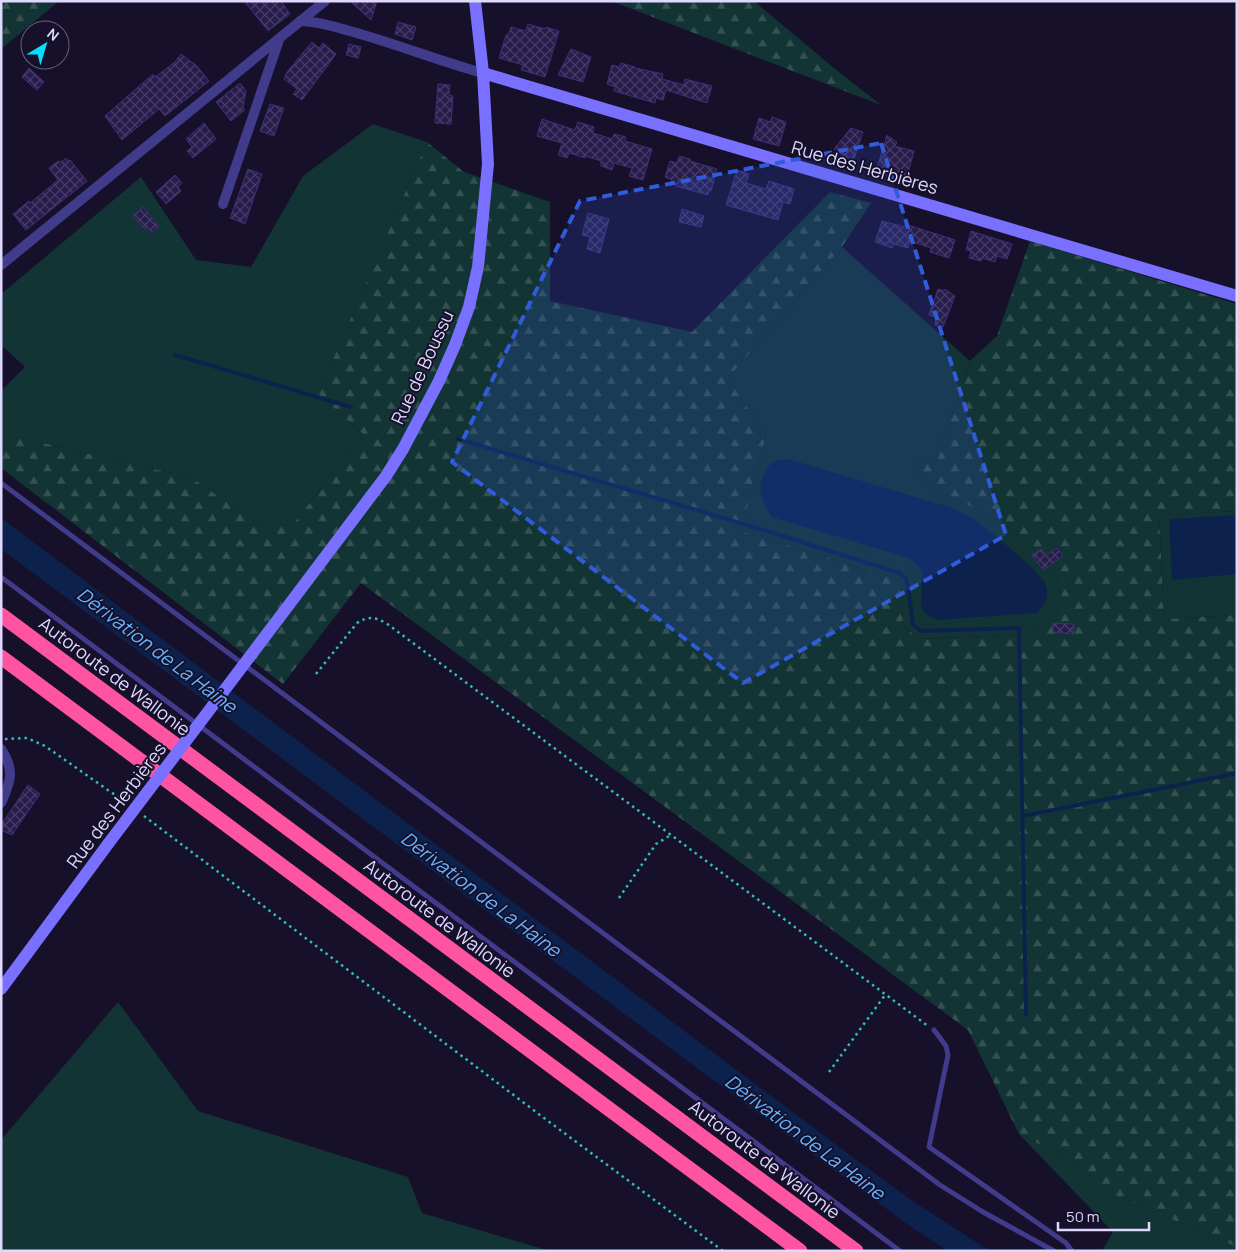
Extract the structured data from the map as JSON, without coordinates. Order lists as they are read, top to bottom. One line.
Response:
{"streets":{"highway":["Autoroute de Wallonie"],"street":["Rue des Herbières","Rue de Boussu"]},"crossings":[["Rue des Herbières","Rue de Boussu"]],"water":["Dérivation de La Haine"],"scale_bar":"50 m","north":"top right"}
